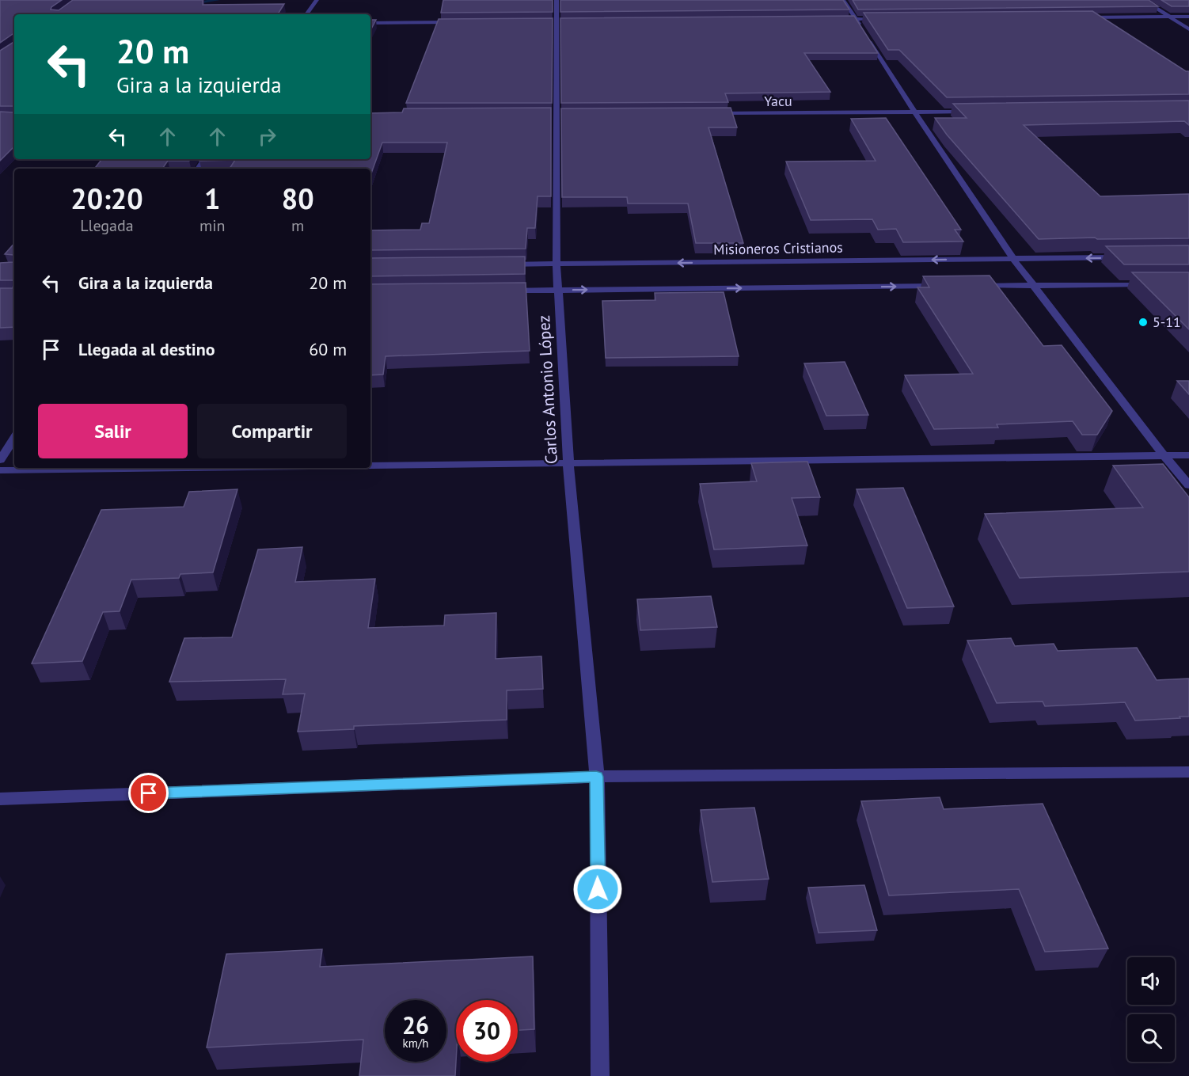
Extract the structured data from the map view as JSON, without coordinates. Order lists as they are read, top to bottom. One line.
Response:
{"streets":{"street":["Yacu","Misioneros Cristianos","Carlos Antonio López"]},"crossings":[["Misioneros Cristianos","Carlos Antonio López"]],"places":["5-11"],"page":{"turn":["20 m","Gira a la izquierda"],"eta":["20:20","Llegada","1","min","80","m"],"list":[{"name":"Gira a la izquierda","value":"20 m"},{"name":"Llegada al destino","value":"60 m"}],"buttons":["Salir","Compartir"],"speed":"26 km/h","limit":"30"}}
